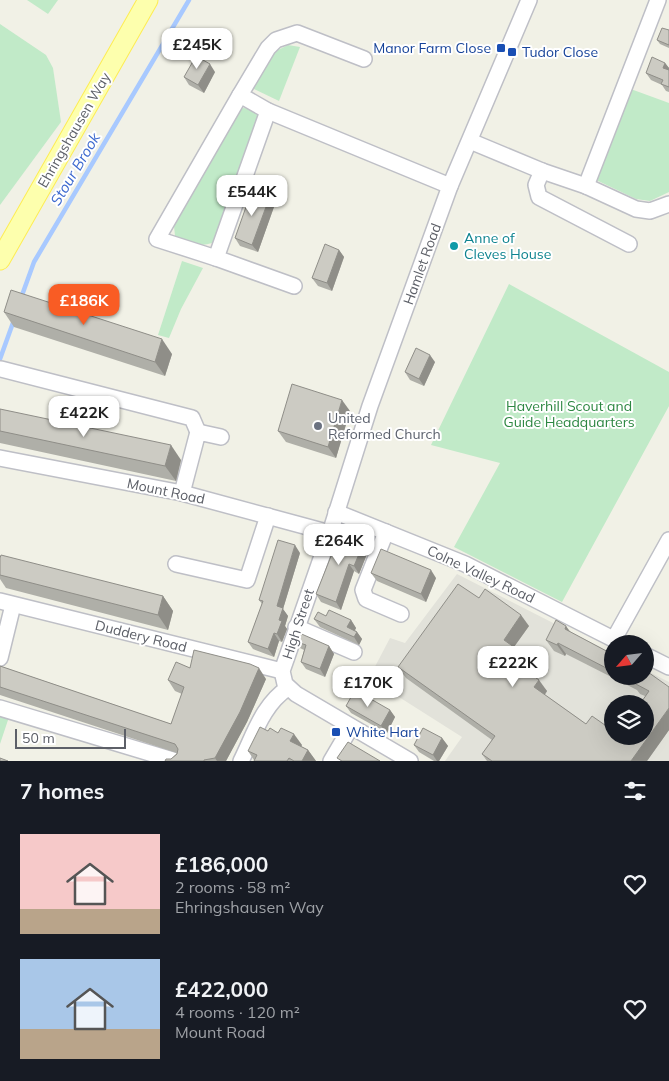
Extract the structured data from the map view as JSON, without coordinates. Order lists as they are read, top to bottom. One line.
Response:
{"streets":{"main road":["Ehringshausen Way"],"street":["Hamlet Road","Mount Road","Colne Valley Road","High Street","Duddery Road"]},"crossings":[["Hamlet Road","Mount Road"],["Hamlet Road","Colne Valley Road"],["Hamlet Road","High Street"],["Mount Road","High Street"],["High Street","Duddery Road"]],"water":["Stour Brook"],"parks":["Haverhill Scout and Guide Headquarters"],"places":{"transit":["Manor Farm Close","Tudor Close","White Hart"],"other":["Anne of Cleves House","United Reformed Church"]},"scale_bar":"50 m","north":"bottom left","page":{"price":["£245K","£544K","£186K","£422K","£264K","£222K","£170K"],"scale":"50 m","heading":"7 homes","list":[{"name":"£186,000","note":"2 rooms · 58 m² · Ehringshausen Way"},{"name":"£422,000","note":"4 rooms · 120 m² · Mount Road"}]}}
